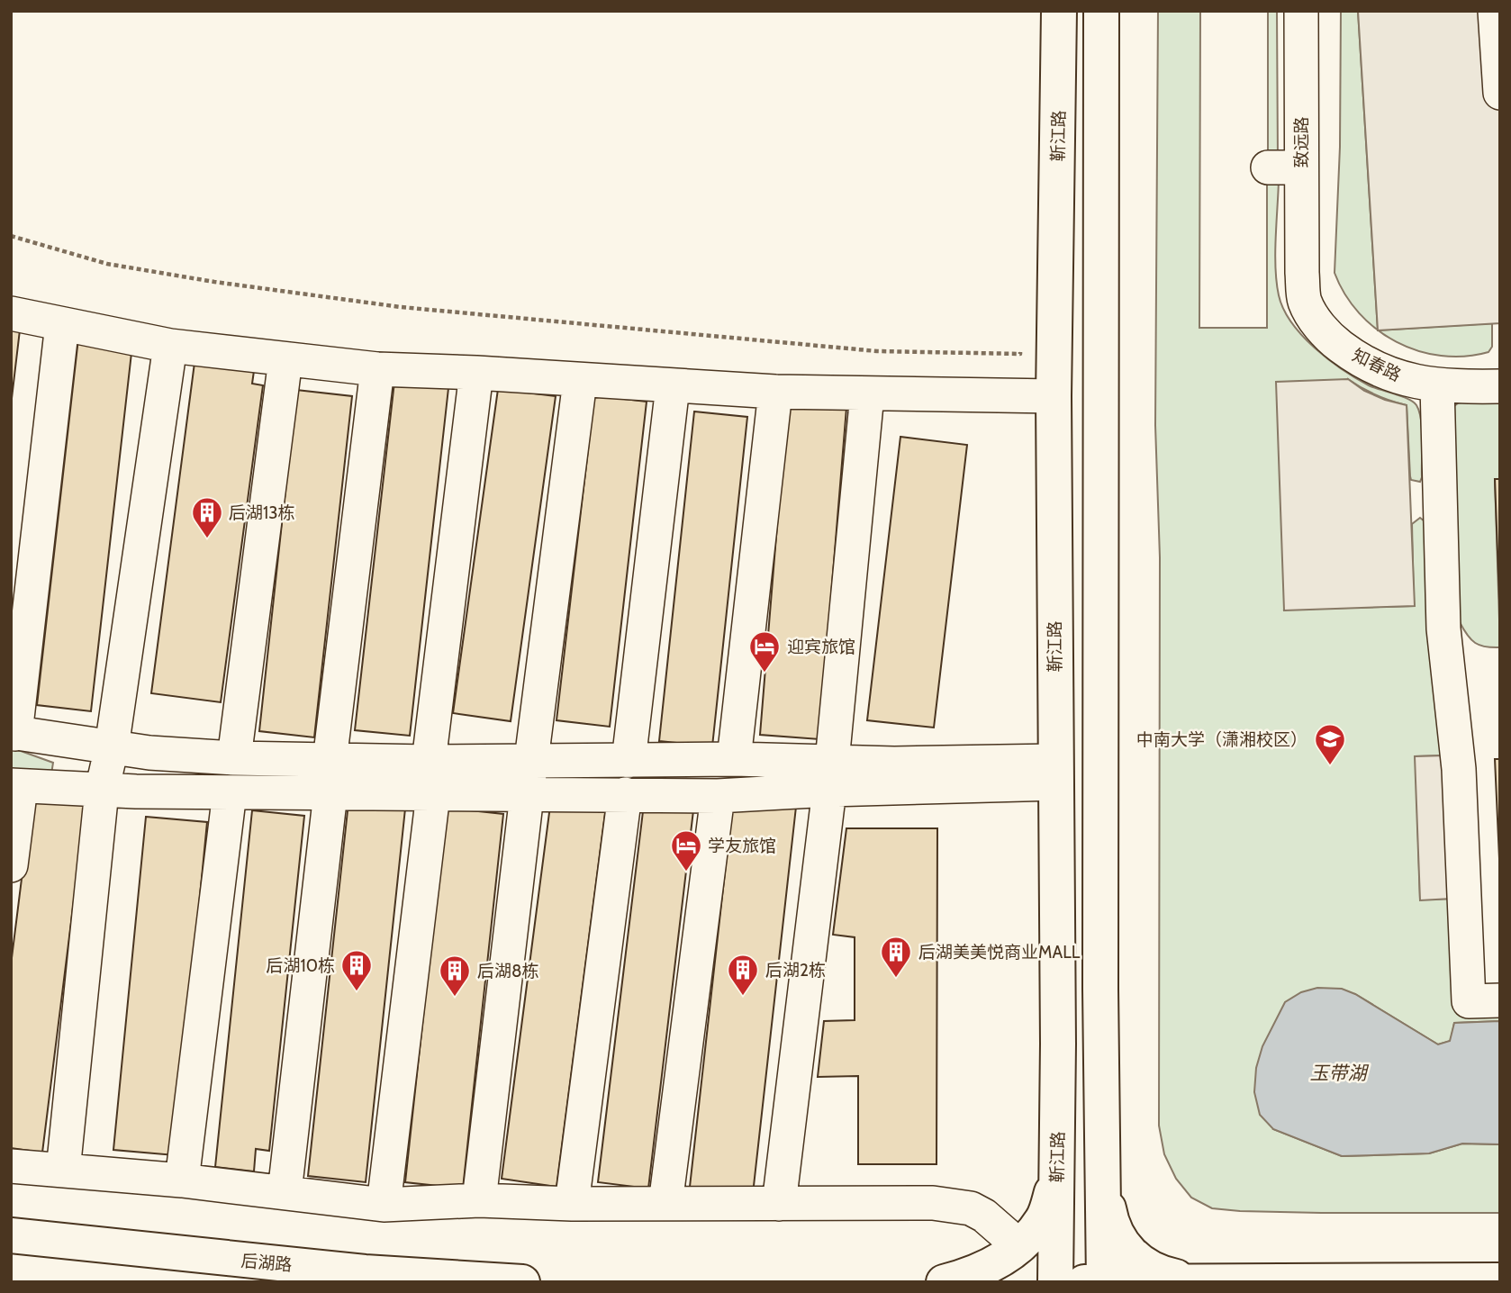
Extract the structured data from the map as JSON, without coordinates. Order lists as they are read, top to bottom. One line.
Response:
{"streets":{"main road":["靳江路","后湖路"],"street":["致远路","知春路"]},"crossings":[["致远路","知春路"]],"water":["玉带湖"],"places":{"building":["后湖13栋","后湖美美悦商业MALL","后湖10栋","后湖2栋","后湖8栋"],"hotel":["迎宾旅馆","学友旅馆"],"school or university":["中南大学（潇湘校区）"]}}
